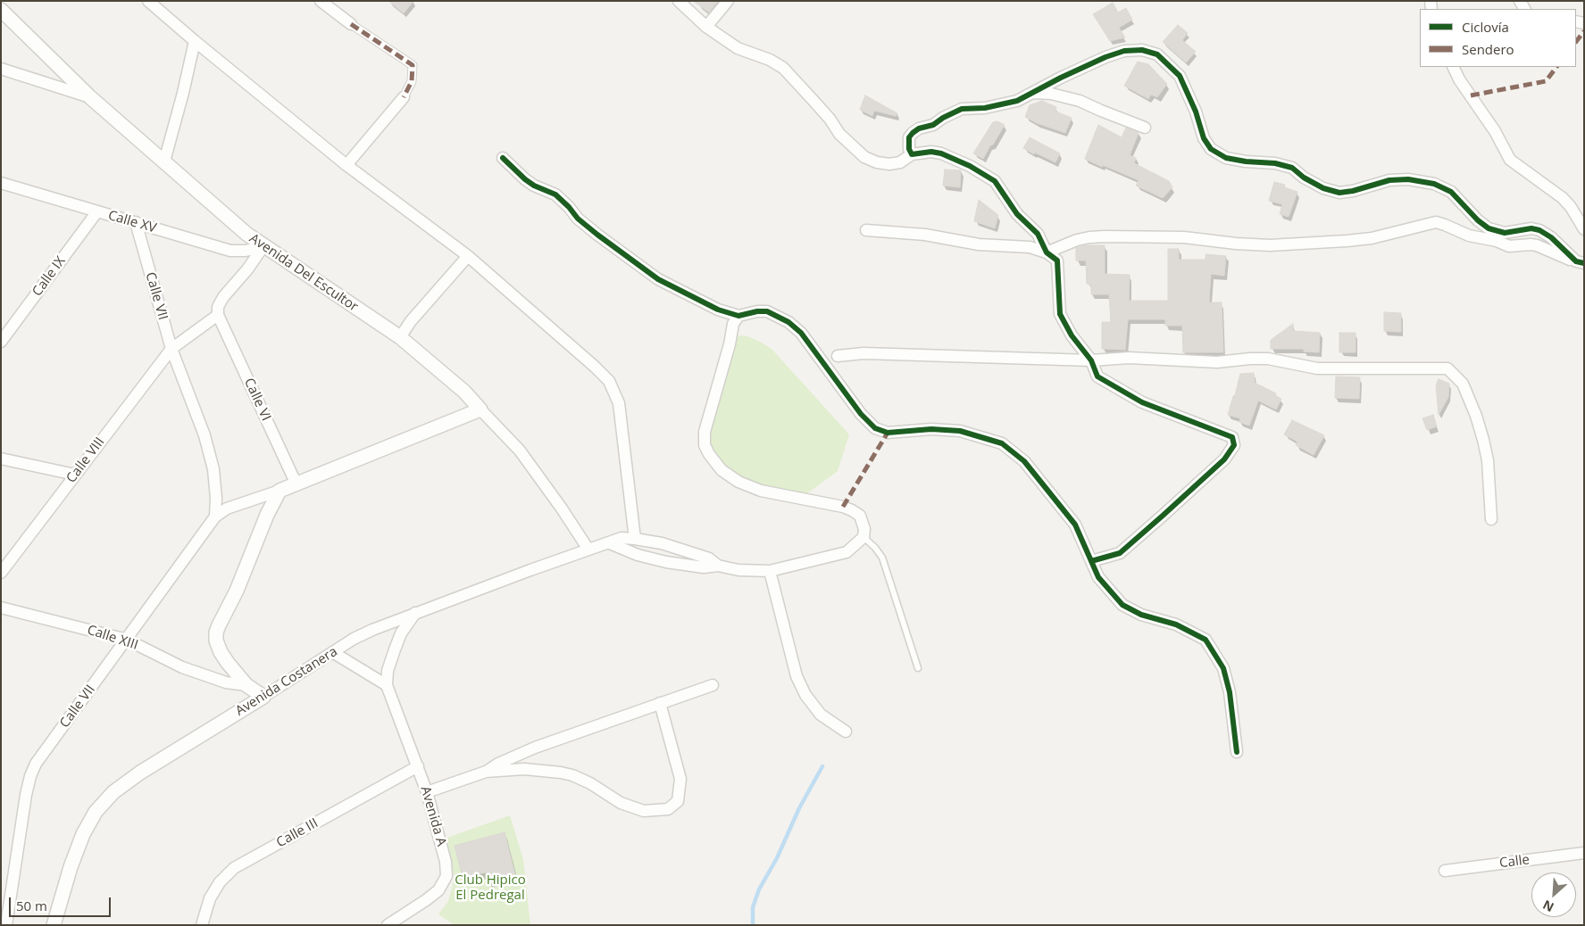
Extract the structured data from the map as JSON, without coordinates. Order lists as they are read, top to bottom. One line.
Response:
{"streets":{"street":["Calle XV","Avenida Del Escultor","Calle IX","Calle VII","Calle VI","Calle VIII","Calle XIII","Avenida Costanera","Avenida A","Calle III","Calle"]},"crossings":[["Calle XV","Avenida Del Escultor"],["Calle XV","Calle IX"],["Calle XV","Calle VII"],["Avenida Del Escultor","Avenida Costanera"],["Calle VII","Calle VIII"],["Calle VII","Calle XIII"],["Calle VI","Calle VIII"],["Avenida Costanera","Avenida A"],["Avenida A","Calle III"]],"parks":["Club Hipico El Pedregal"],"legend":["Ciclovía","Sendero"],"scale_bar":"50 m","north":"bottom left"}
